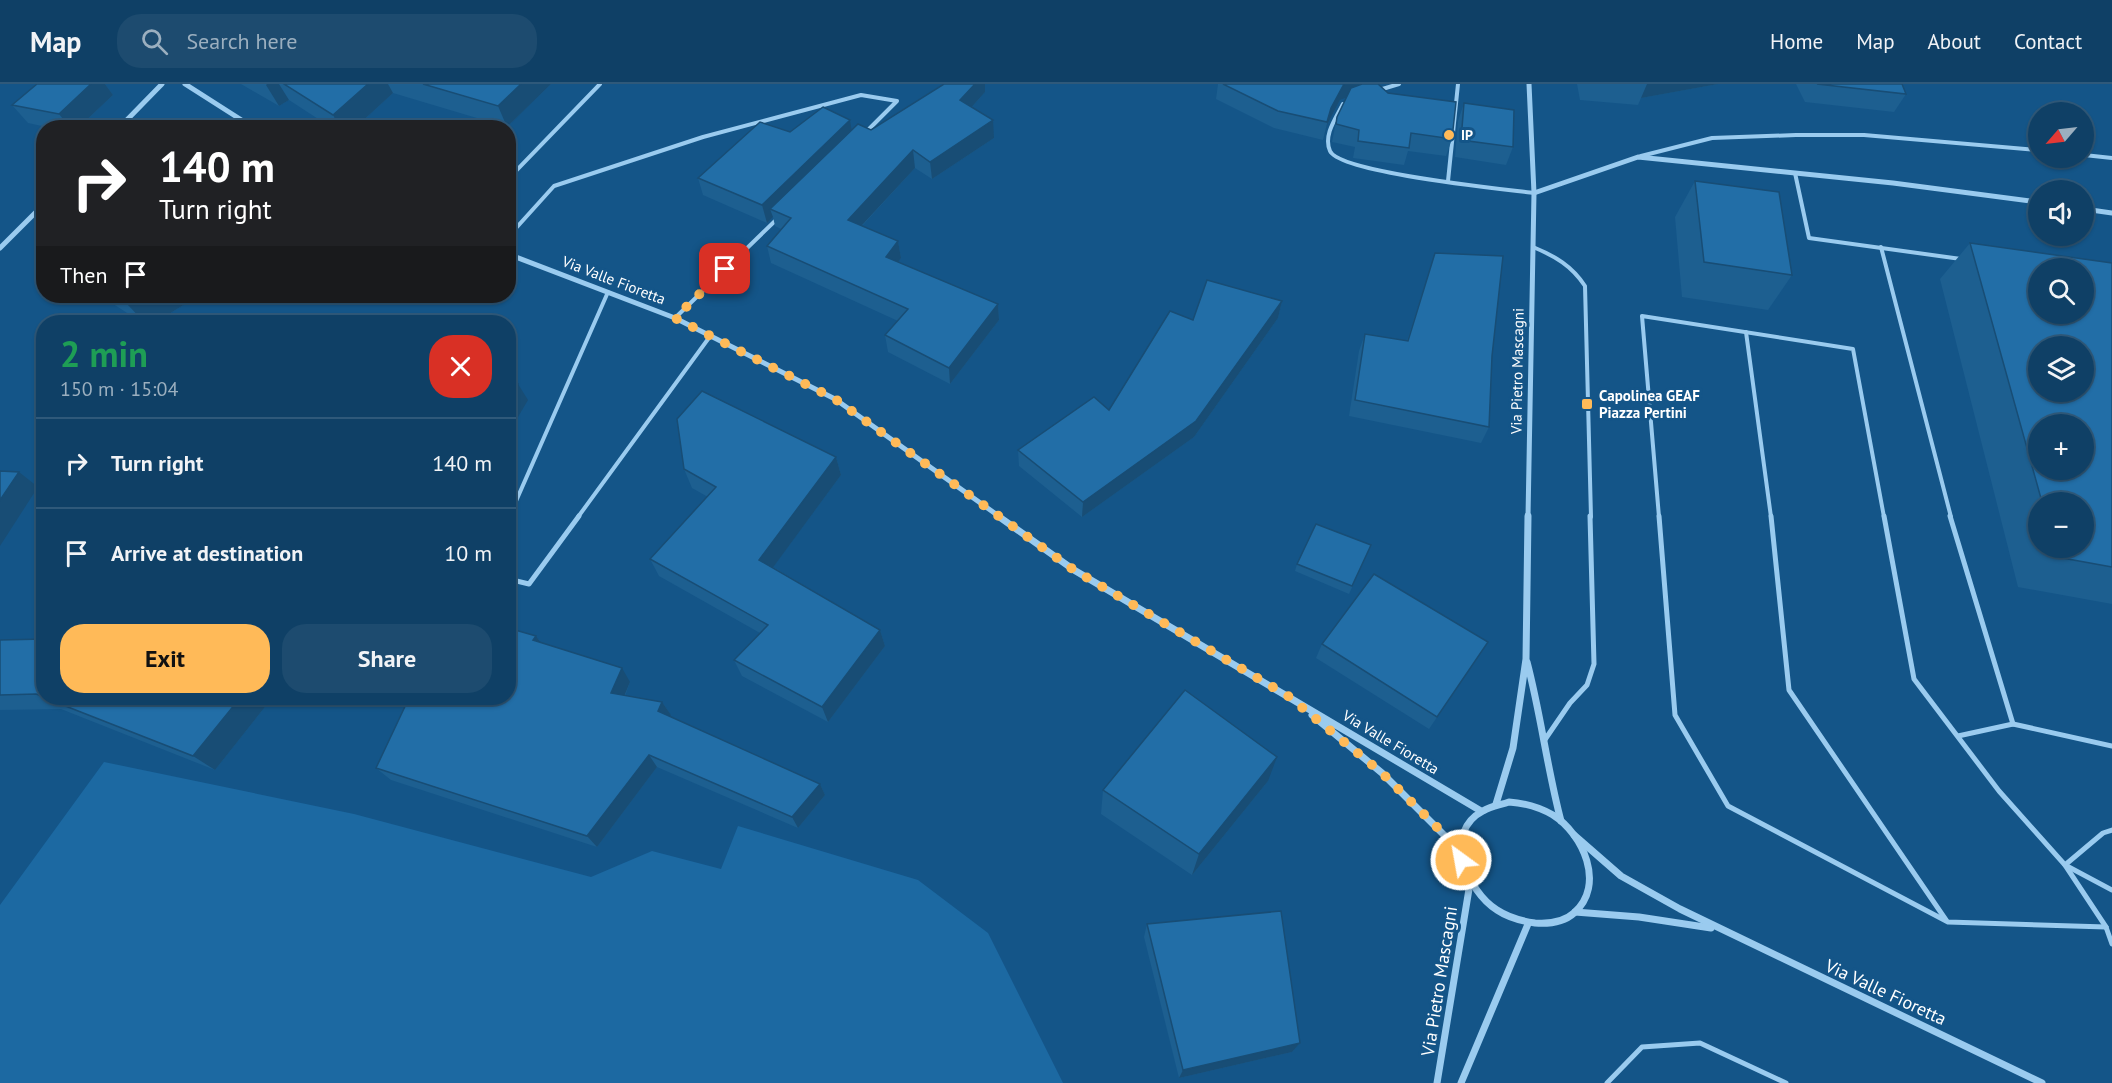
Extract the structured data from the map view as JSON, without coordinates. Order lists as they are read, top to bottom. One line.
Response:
{"streets":{"street":["Via Valle Fioretta","Via Pietro Mascagni"]},"crossings":[["Via Valle Fioretta","Via Pietro Mascagni"]],"places":{"other":["IP"],"transit":["Capolinea GEAF Piazza Pertini"]},"north":"bottom left","page":{"header":"Map","search":"Search here","nav":["Home","Map","About","Contact"],"map_buttons":["+","−"],"turn":["140 m","Turn right"],"then":"Then","heading":["2 min","150 m · 15:04"],"list":[{"name":"Turn right","value":"140 m"},{"name":"Arrive at destination","value":"10 m"}],"buttons":["Exit","Share"]}}
